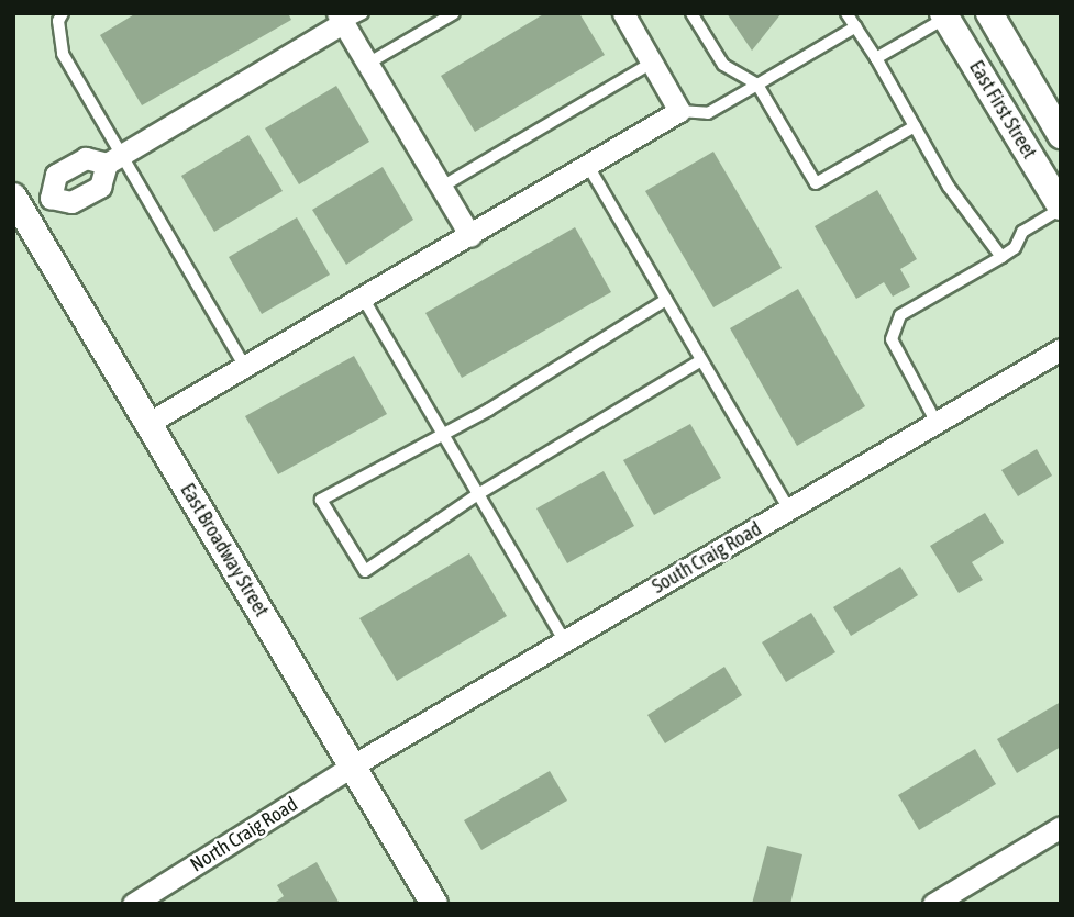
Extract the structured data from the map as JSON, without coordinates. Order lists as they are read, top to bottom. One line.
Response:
{"streets":{"street":["East First Street","East Broadway Street","South Craig Road","North Craig Road"]},"crossings":[["East Broadway Street","South Craig Road"],["East Broadway Street","North Craig Road"],["South Craig Road","North Craig Road"]]}
